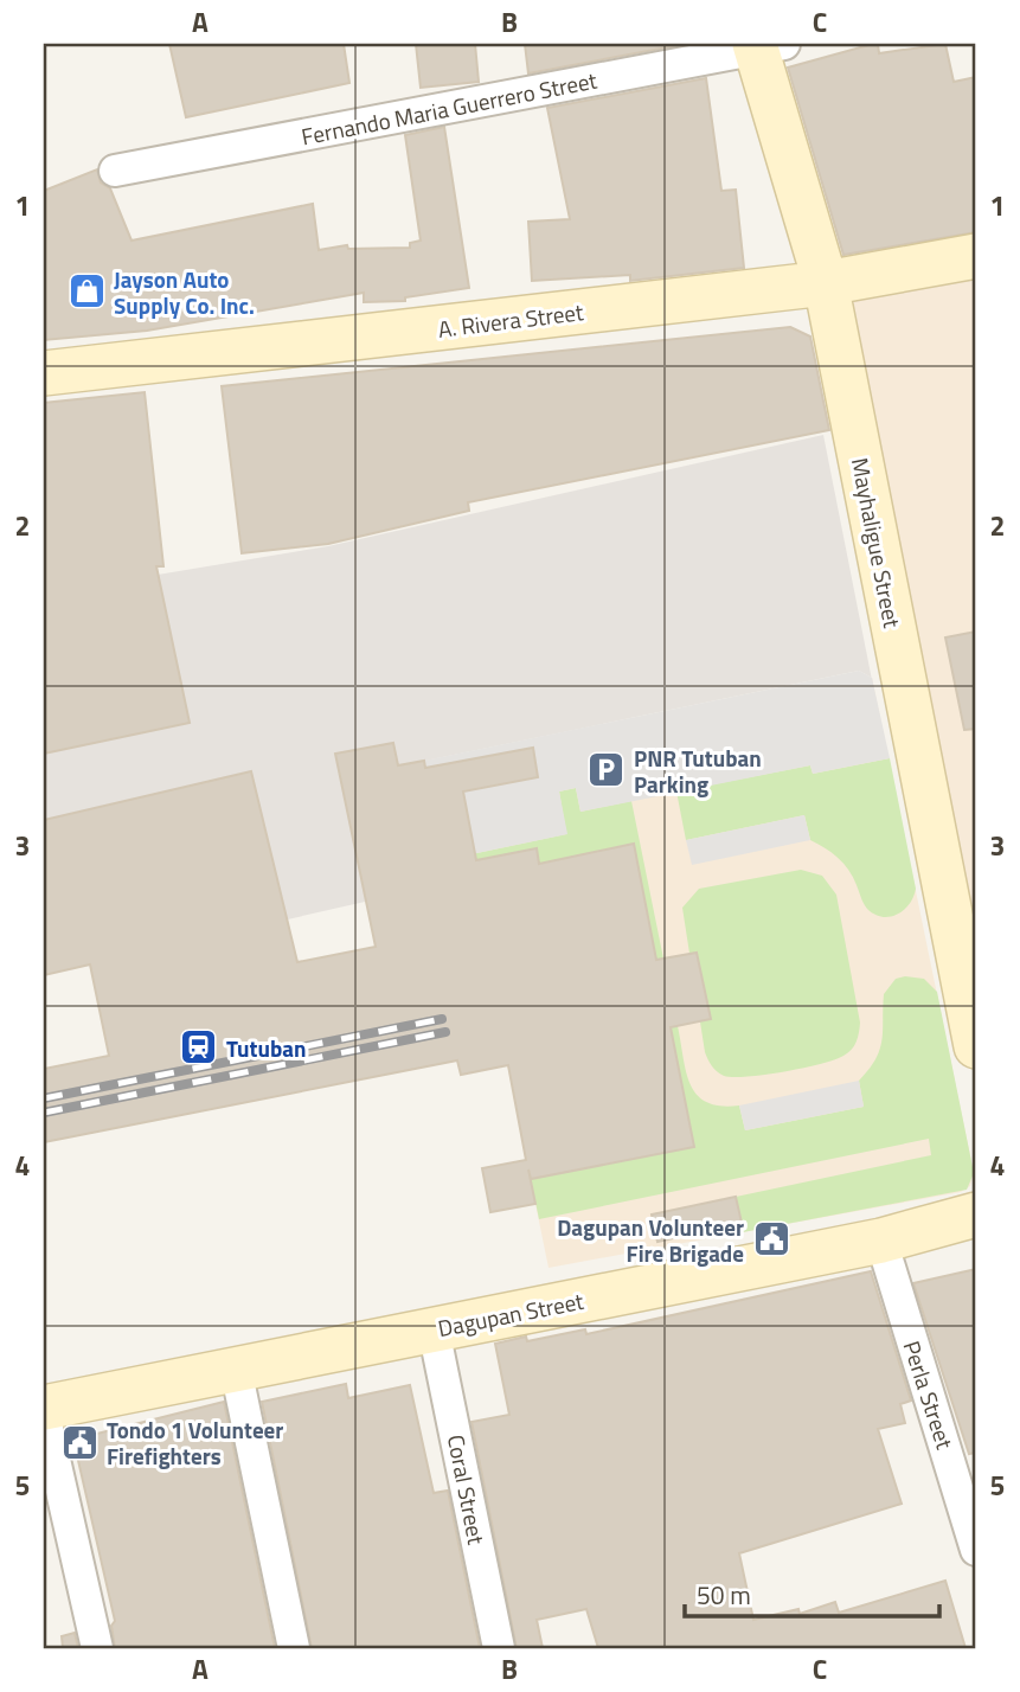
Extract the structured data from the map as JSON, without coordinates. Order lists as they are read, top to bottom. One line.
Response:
{"streets":{"street":["Fernando Maria Guerrero Street","A. Rivera Street","Mayhaligue Street","Dagupan Street","Perla Street","Coral Street"]},"crossings":[["Fernando Maria Guerrero Street","Mayhaligue Street"],["A. Rivera Street","Mayhaligue Street"],["Dagupan Street","Perla Street"],["Dagupan Street","Coral Street"]],"places":{"shop":["Jayson Auto Supply Co. Inc."],"parking":["PNR Tutuban Parking"],"station":["Tutuban"],"public building":["Dagupan Volunteer Fire Brigade","Tondo 1 Volunteer Firefighters"]},"scale_bar":"50 m","grid":{"columns":["A","B","C"],"rows":["1","2","3","4","5"]}}
